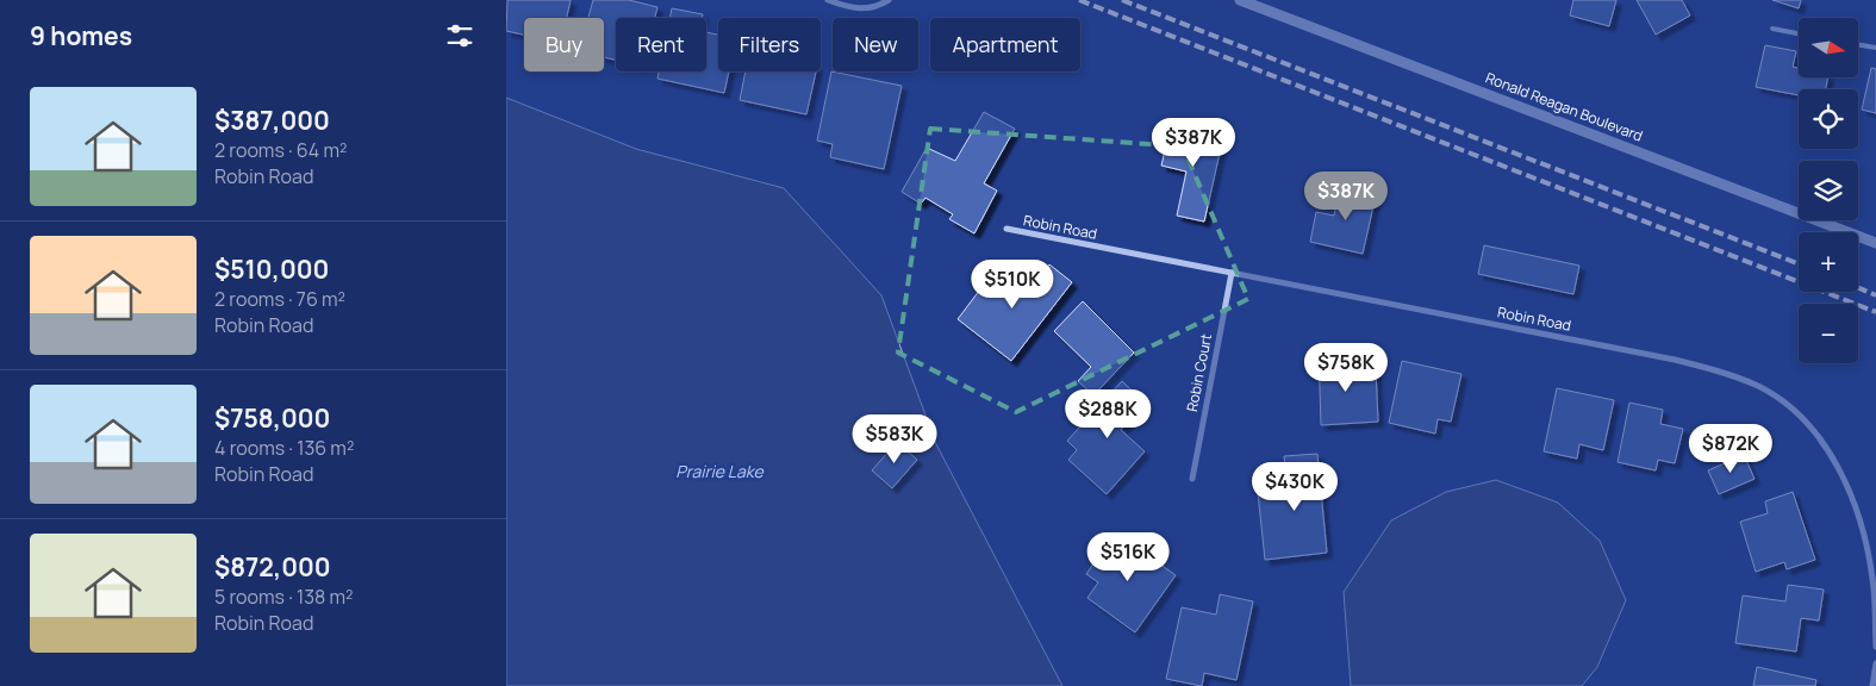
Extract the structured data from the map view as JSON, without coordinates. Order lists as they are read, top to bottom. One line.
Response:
{"streets":{"street":["Ronald Reagan Boulevard","Robin Road","Robin Court"]},"crossings":[["Robin Road","Robin Court"]],"water":["Prairie Lake"],"north":"right","page":{"heading":"9 homes","map_buttons":["+","−"],"chip":["Buy","Rent","Filters","New","Apartment"],"list":[{"name":"$387,000","note":"2 rooms · 64 m² · Robin Road"},{"name":"$510,000","note":"2 rooms · 76 m² · Robin Road"},{"name":"$758,000","note":"4 rooms · 136 m² · Robin Road"},{"name":"$872,000","note":"5 rooms · 138 m² · Robin Road"}],"price":["$387K","$387K","$510K","$758K","$288K","$583K","$872K","$430K","$516K"]}}
